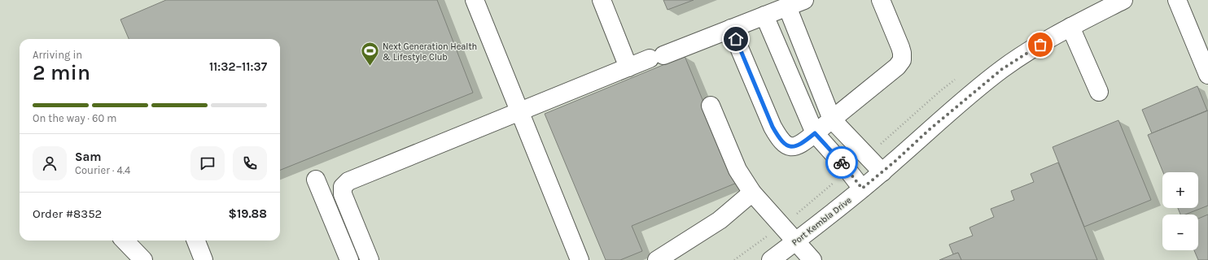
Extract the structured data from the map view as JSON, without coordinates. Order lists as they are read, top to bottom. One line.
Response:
{"streets":{"street":["Port Kembla Drive"]},"places":{"sports":["Next Generation Health & Lifestyle Club"]},"page":{"heading":["2 min","Arriving in","11:32–11:37"],"panel":["Sam","Courier · 4.4","Order #8352","$19.88"],"bar":"On the way · 60 m","map_buttons":["+","−"]}}
